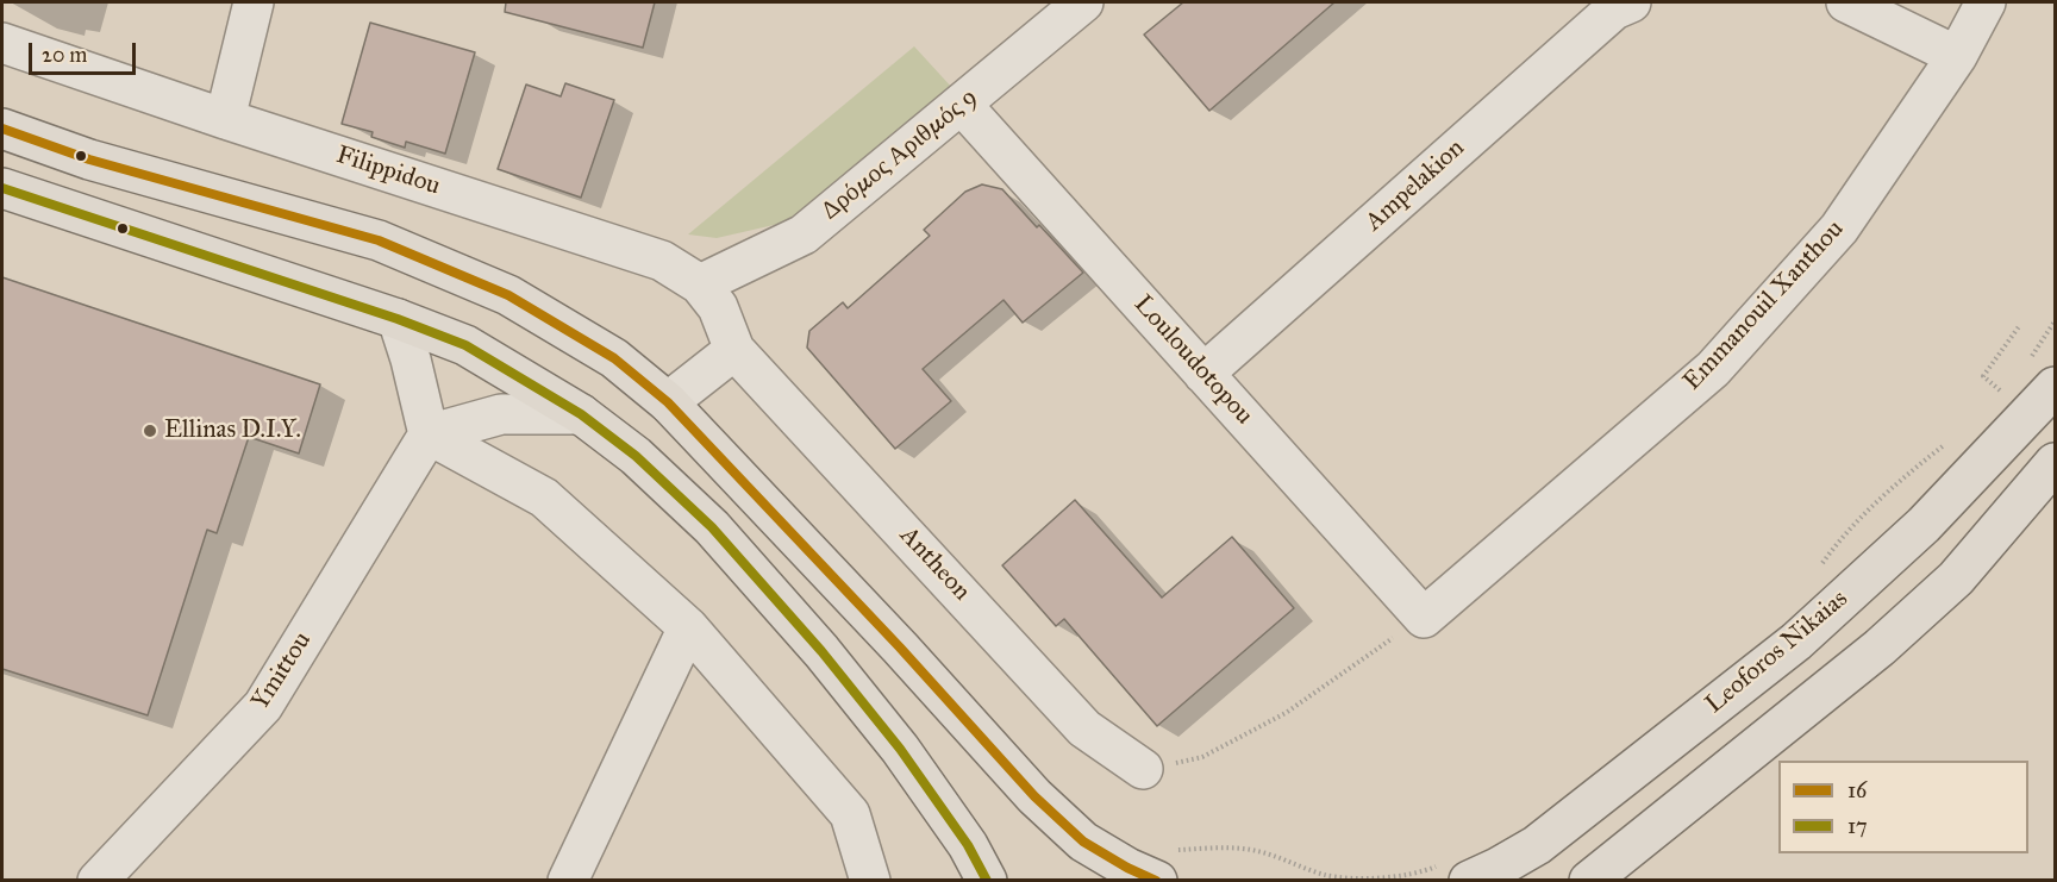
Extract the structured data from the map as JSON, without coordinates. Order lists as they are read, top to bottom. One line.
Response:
{"streets":{"main road":["Leoforos Nikaias"],"street":["Δρόμος Αριθμός 9","Filippidou","Ampelakion","Emmanouil Xanthou","Louloudotopou","Antheon","Ymittou"]},"crossings":[["Δρόμος Αριθμός 9","Filippidou"],["Δρόμος Αριθμός 9","Louloudotopou"],["Filippidou","Antheon"],["Ampelakion","Louloudotopou"],["Emmanouil Xanthou","Louloudotopou"]],"places":["Ellinas D.I.Y."],"lines":["transit line 16","transit line 17"],"legend":["16","17"],"scale_bar":"20 m"}
